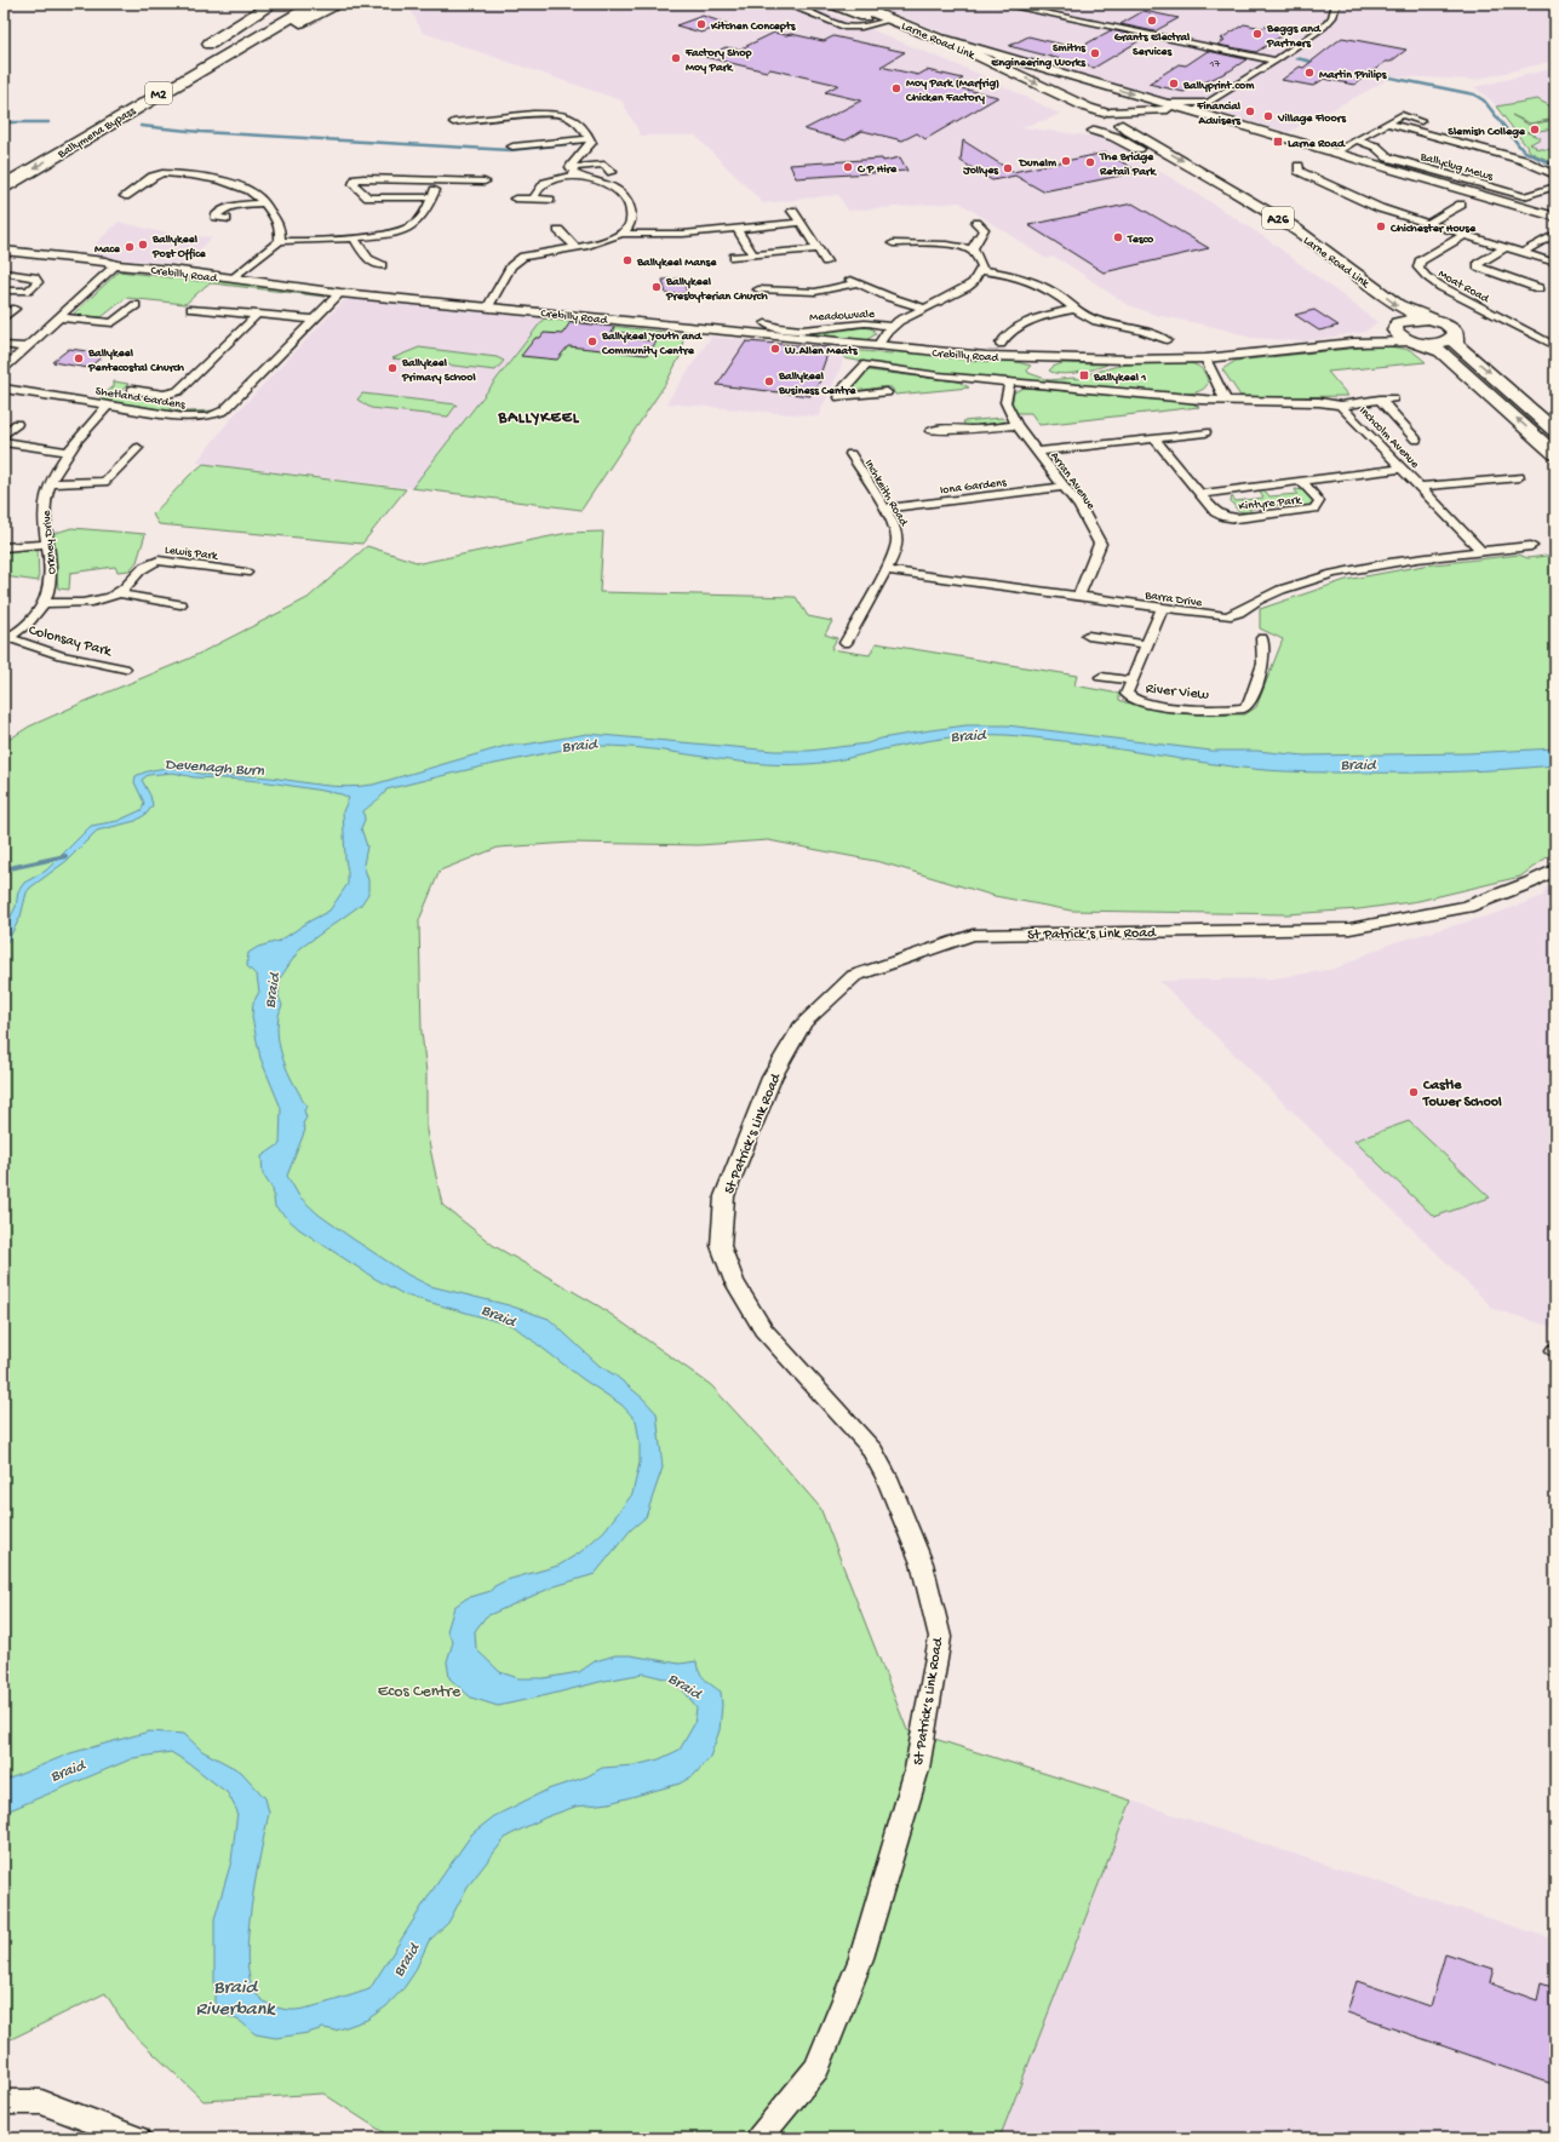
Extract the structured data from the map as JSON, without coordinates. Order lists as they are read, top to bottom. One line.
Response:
{"streets":{"highway":["M2","Ballymena Bypass"],"main road":["Larne Road Link","A26"],"street":["Ballyclug Mews","Crebilly Road","Moat Road","Meadowvale","Shetland Gardens","Inchcolm Avenue","Arran Avenue","Iona Gardens","Inchkeith Road","Kintyre Park","Orkney Drive","Lewis Park","Barra Drive","Colonsay Park","River View","St Patrick’s Link Road"]},"crossings":[["Larne Road Link","A26"],["Larne Road Link","Crebilly Road"],["M2","Ballymena Bypass"],["A26","Crebilly Road"],["Crebilly Road","Meadowvale"],["Crebilly Road","Shetland Gardens"],["Shetland Gardens","Orkney Drive"],["Inchcolm Avenue","Kintyre Park"],["Inchcolm Avenue","Barra Drive"],["Arran Avenue","Iona Gardens"],["Arran Avenue","Barra Drive"],["Iona Gardens","Inchkeith Road"],["Inchkeith Road","Barra Drive"],["Orkney Drive","Lewis Park"],["Orkney Drive","Colonsay Park"],["Barra Drive","River View"]],"districts":["BALLYKEEL"],"water":["Braid","Devenagh Burn","Braid Riverbank"],"parks":["Ecos Centre"],"places":{"other":["Grants Electral Services","Kitchen Concepts","Beggs and Partners","Smiths Engineering Works","Factory Shop Moy Park","Martin Philips","Ballyprint.com","Moy Park (Marfrig) Chicken Factory","Financial Advisers","Village Floors","Slemish College","Dunelm","The Bridge Retail Park","C P Hire","Jollyes","Chichester House","Tesco","Ballykeel Post Office","Mace","Ballykeel Manse","Ballykeel Presbyterian Church","Ballykeel Youth and Community Centre","W.Allen Meats","Ballykeel Pentecostal Church","Ballykeel Primary School","Ballykeel Business Centre","Castle Tower School"],"transit":["Larne Road","Ballykeel 1"]},"house_numbers":["17"]}
